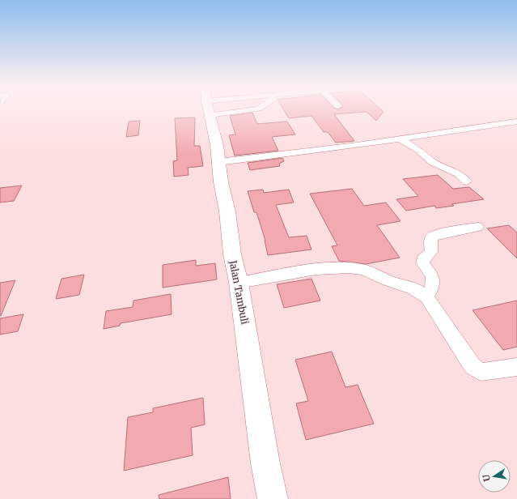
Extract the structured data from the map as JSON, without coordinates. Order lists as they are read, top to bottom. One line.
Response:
{"streets":{"street":["Jalan Tambuli"]},"north":"left"}
